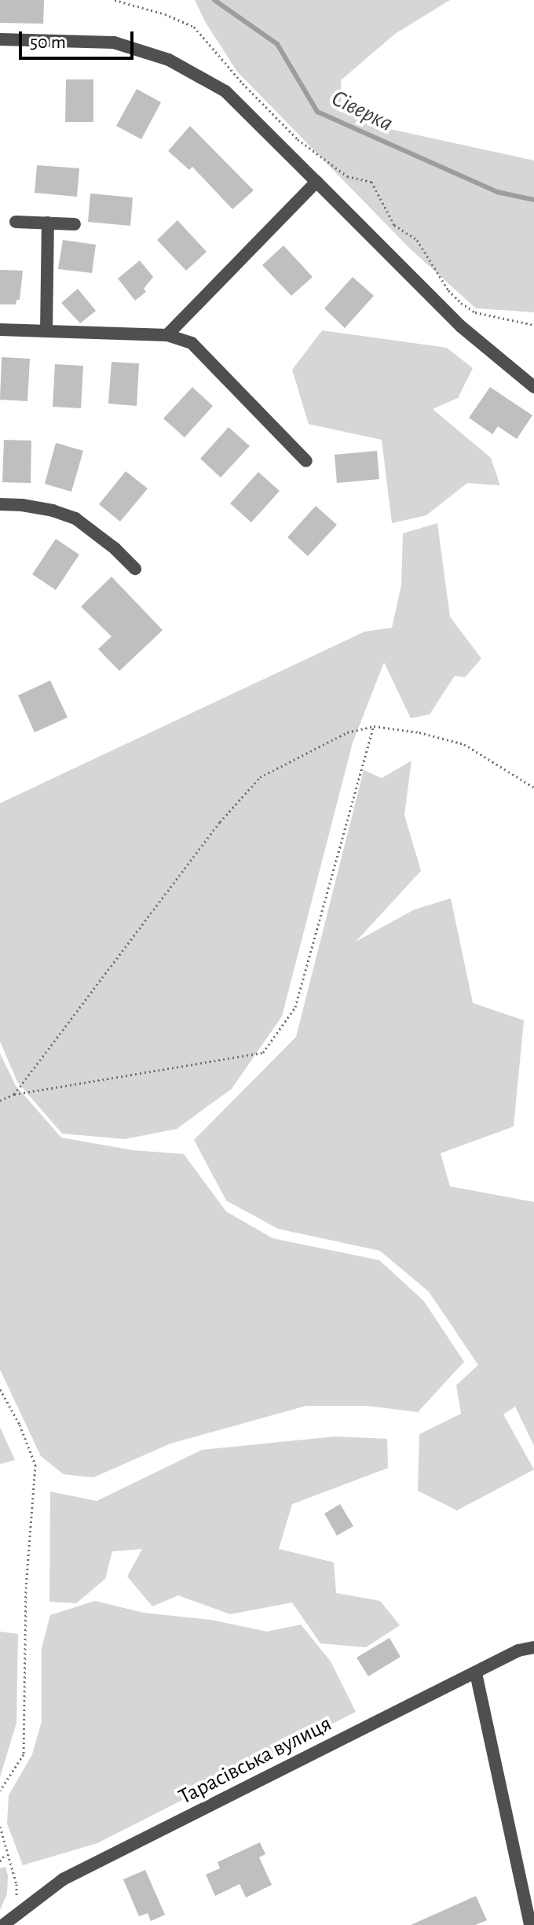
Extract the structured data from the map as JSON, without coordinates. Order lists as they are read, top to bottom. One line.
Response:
{"streets":{"street":["Тарасівська вулиця"]},"water":["Сіверка"],"scale_bar":"50 m"}
